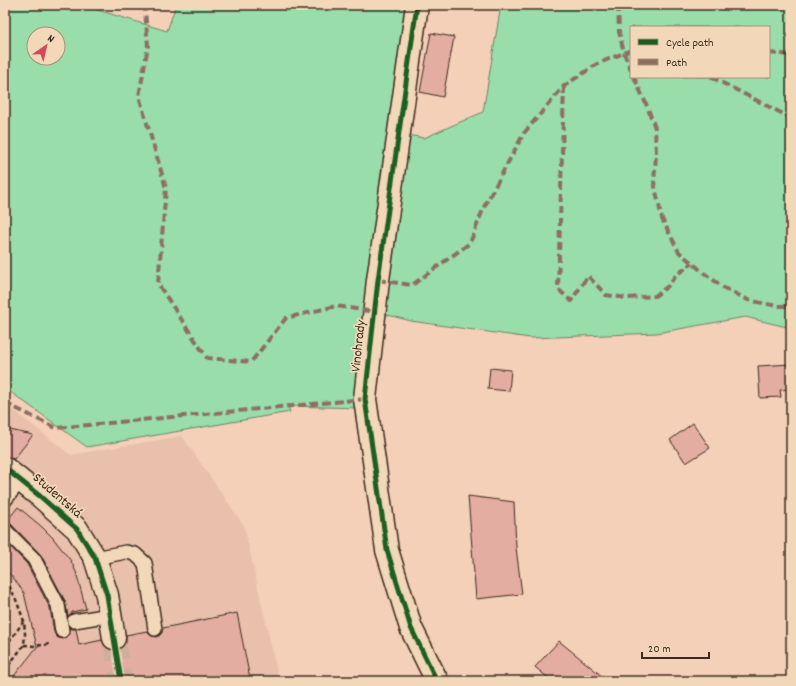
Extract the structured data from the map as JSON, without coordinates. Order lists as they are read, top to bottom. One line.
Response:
{"streets":{"street":["Vinohrady","Studentská"]},"legend":["Cycle path","Path"],"scale_bar":"20 m","north":"top right"}
